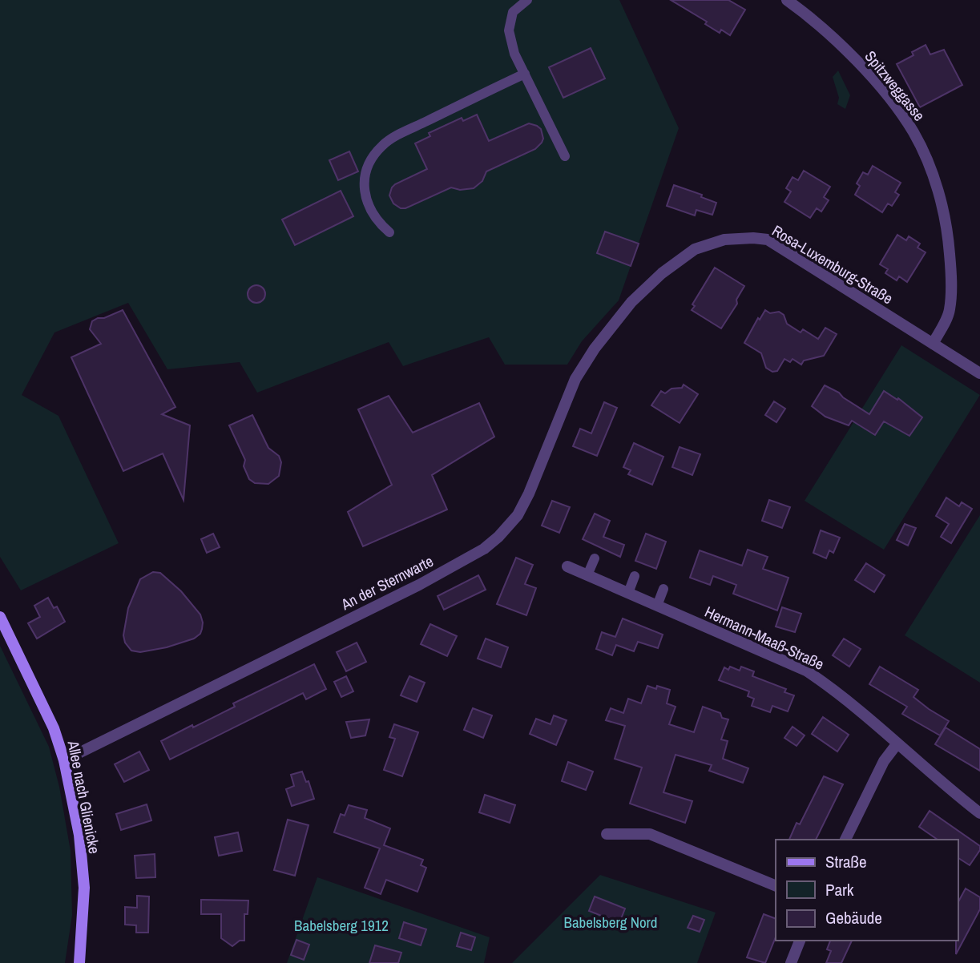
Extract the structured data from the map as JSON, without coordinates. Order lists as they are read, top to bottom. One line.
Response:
{"streets":{"street":["Spitzweggasse","Rosa-Luxemburg-Straße","An der Sternwarte","Hermann-Maaß-Straße","Allee nach Glienicke"]},"crossings":[["Spitzweggasse","Rosa-Luxemburg-Straße"],["Rosa-Luxemburg-Straße","An der Sternwarte"],["An der Sternwarte","Allee nach Glienicke"]],"parks":["Babelsberg Nord","Babelsberg 1912"],"legend":["Straße","Park","Gebäude"]}
